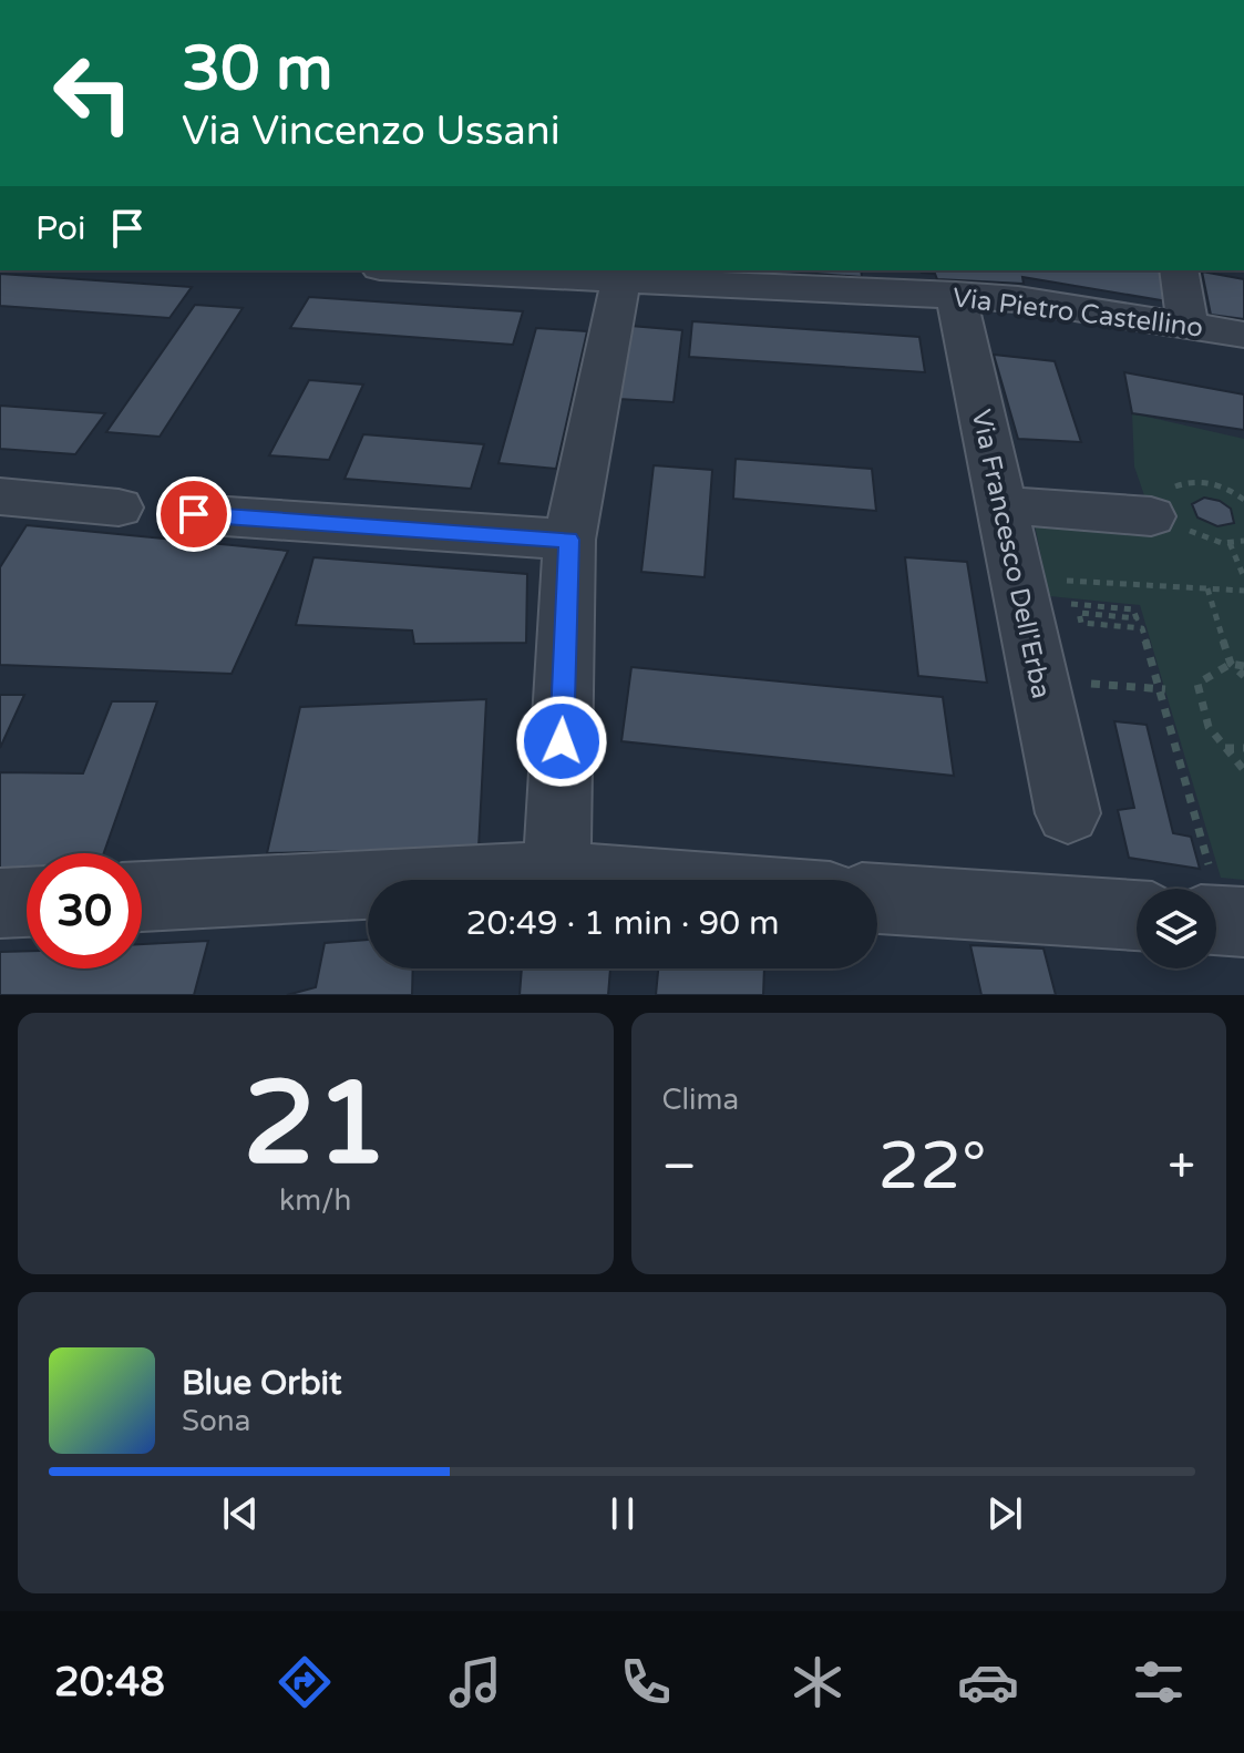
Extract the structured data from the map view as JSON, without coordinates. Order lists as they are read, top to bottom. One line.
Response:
{"streets":{"street":["Via Pietro Castellino","Via Francesco Dell'Erba"]},"crossings":[["Via Pietro Castellino","Via Francesco Dell'Erba"]],"page":{"turn":["30 m","Via Vincenzo Ussani"],"then":"Poi","limit":"30","trip":"20:49 · 1 min · 90 m","tile":[["21","km/h"],"Clima"],"heat":["−","22°","+"],"song":["Blue Orbit","Sona"],"tabs":"20:48"}}
